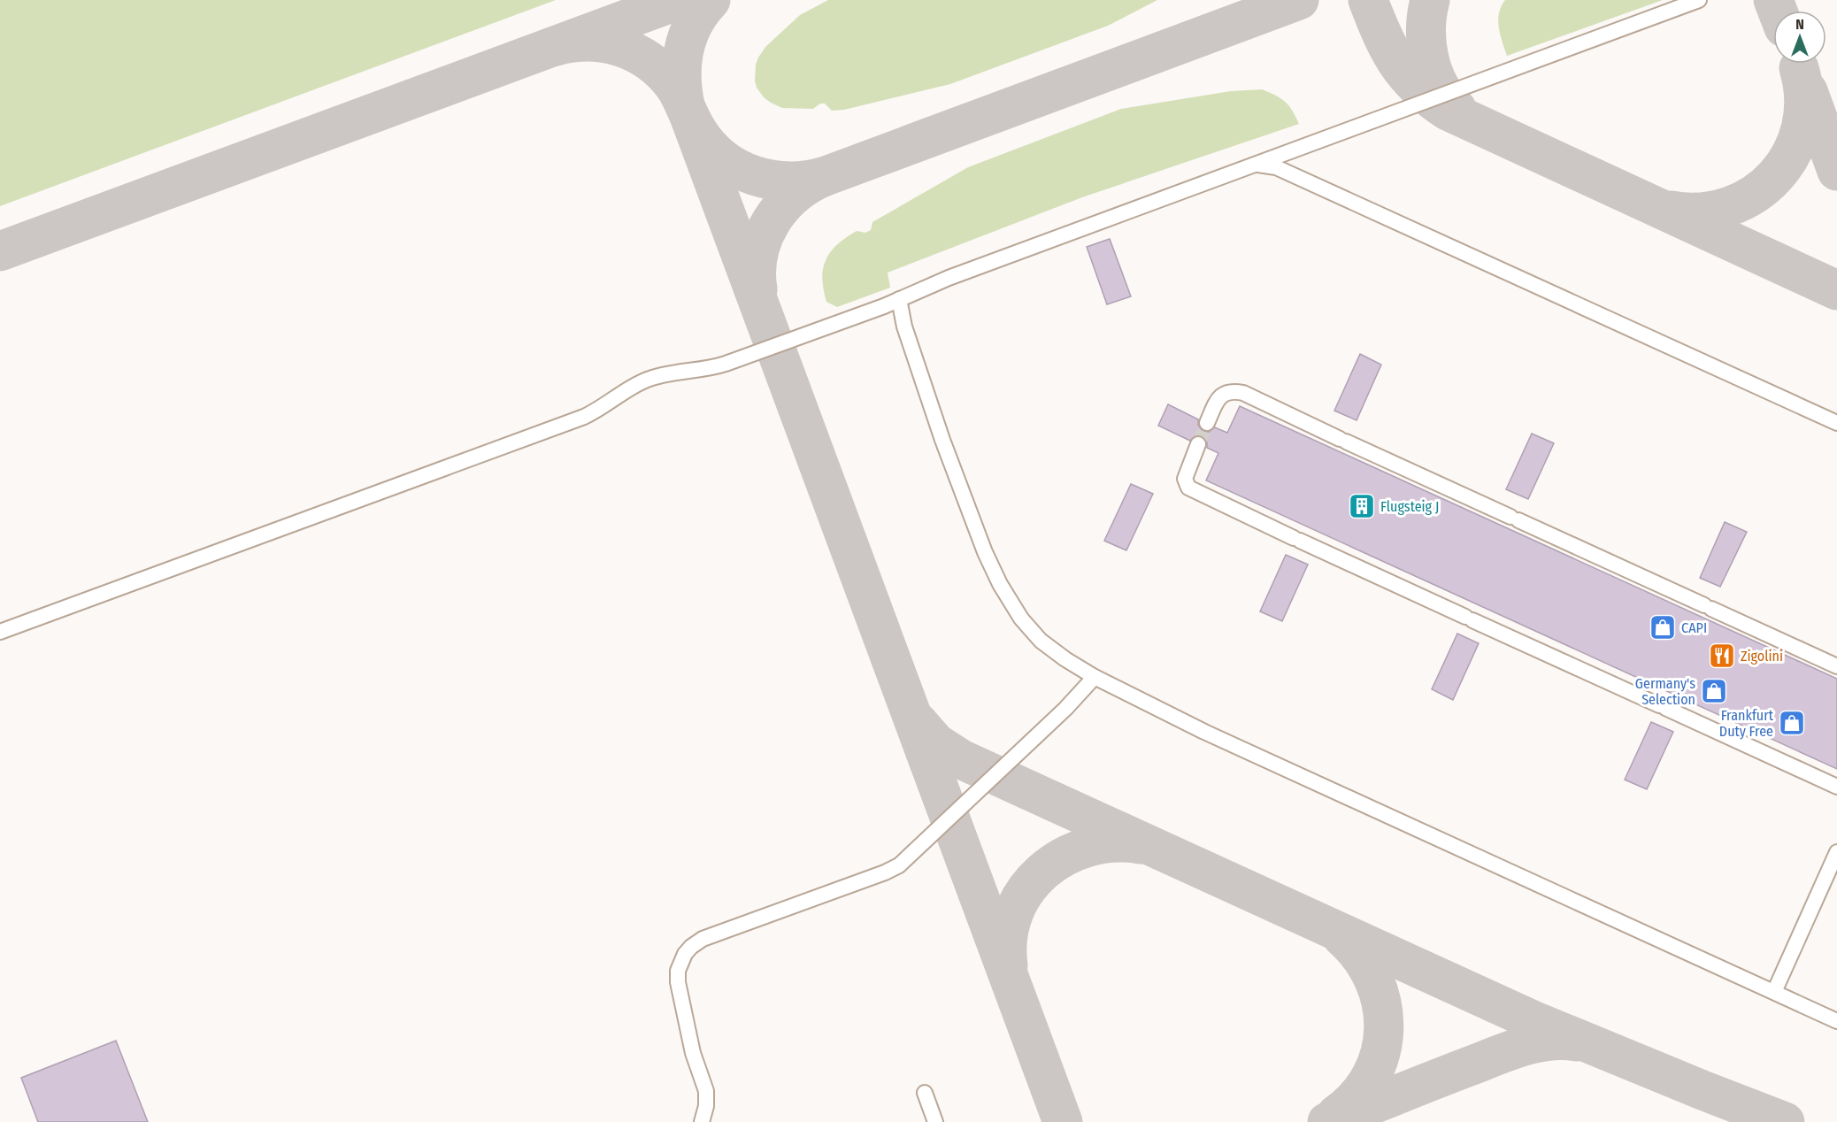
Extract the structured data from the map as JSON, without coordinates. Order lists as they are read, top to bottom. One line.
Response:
{"places":{"building":["Flugsteig J"],"shop":["CAPI","Germany's Selection","Frankfurt Duty Free"],"restaurant":["Zigolini"]},"north":"top"}
